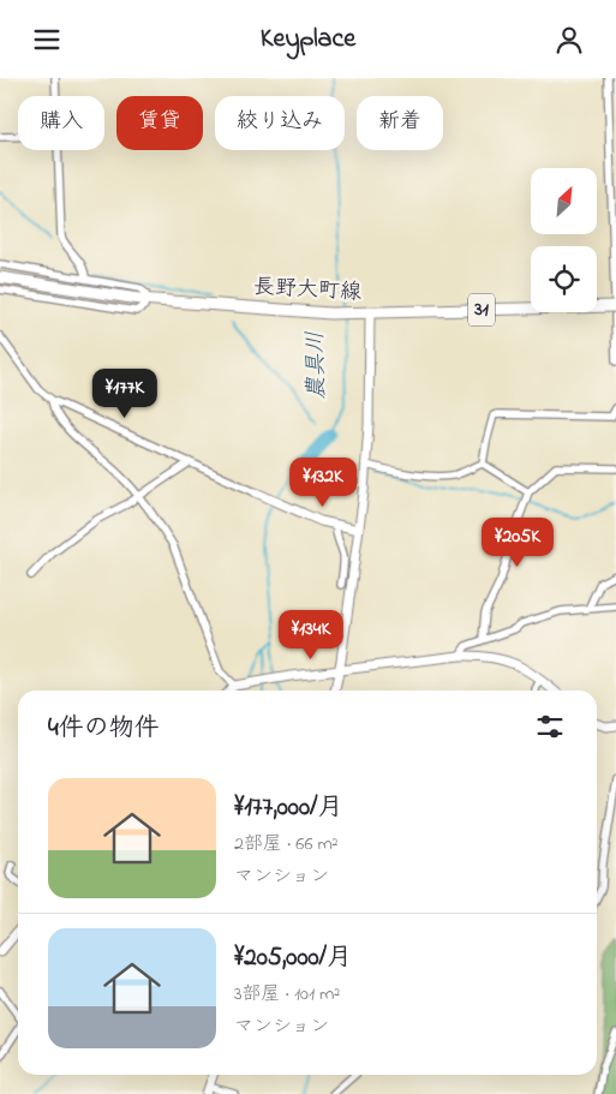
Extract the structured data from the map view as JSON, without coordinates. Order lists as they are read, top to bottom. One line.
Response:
{"streets":{"main road":["長野大町線","31"]},"water":["農具川"],"north":"top right","page":{"header":"Keyplace","chip":["購入","賃貸","絞り込み","新着"],"price":["¥177K","¥132K","¥205K","¥134K"],"heading":"4件の物件","list":[{"name":"¥177,000/月","note":"2部屋 · 66 m² · マンション"},{"name":"¥205,000/月","note":"3部屋 · 101 m² · マンション"}]}}
